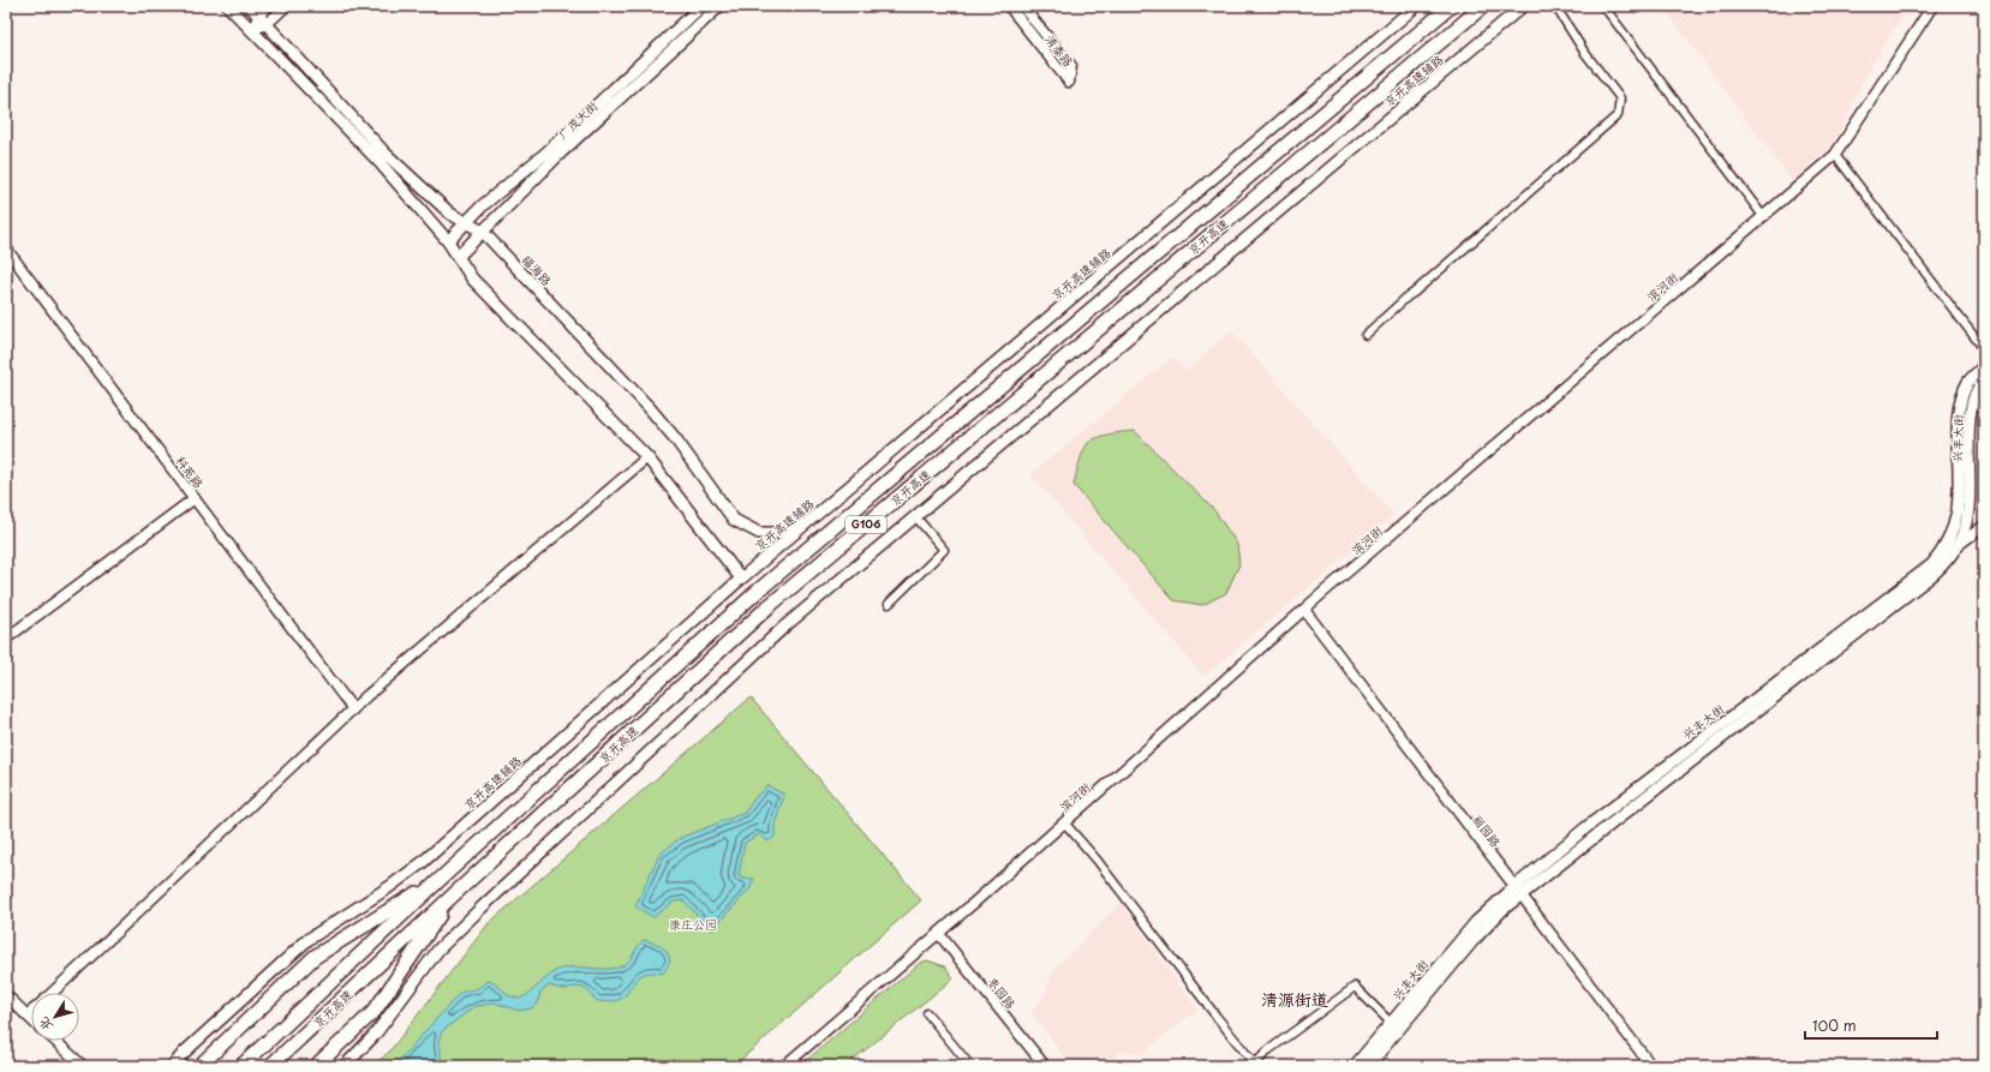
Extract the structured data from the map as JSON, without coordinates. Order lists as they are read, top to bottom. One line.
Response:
{"streets":{"highway":["京开高速","G106"],"main road":["京开高速辅路","广茂大街","福海路","兴丰大街"],"street":["清泰路","滨河街","科苑路","丽园路","枣园路"]},"crossings":[["京开高速辅路","福海路"],["广茂大街","福海路"],["滨河街","丽园路"],["滨河街","枣园路"],["兴丰大街","丽园路"]],"districts":["清源街道"],"parks":["康庄公园"],"scale_bar":"100 m","north":"bottom left"}
